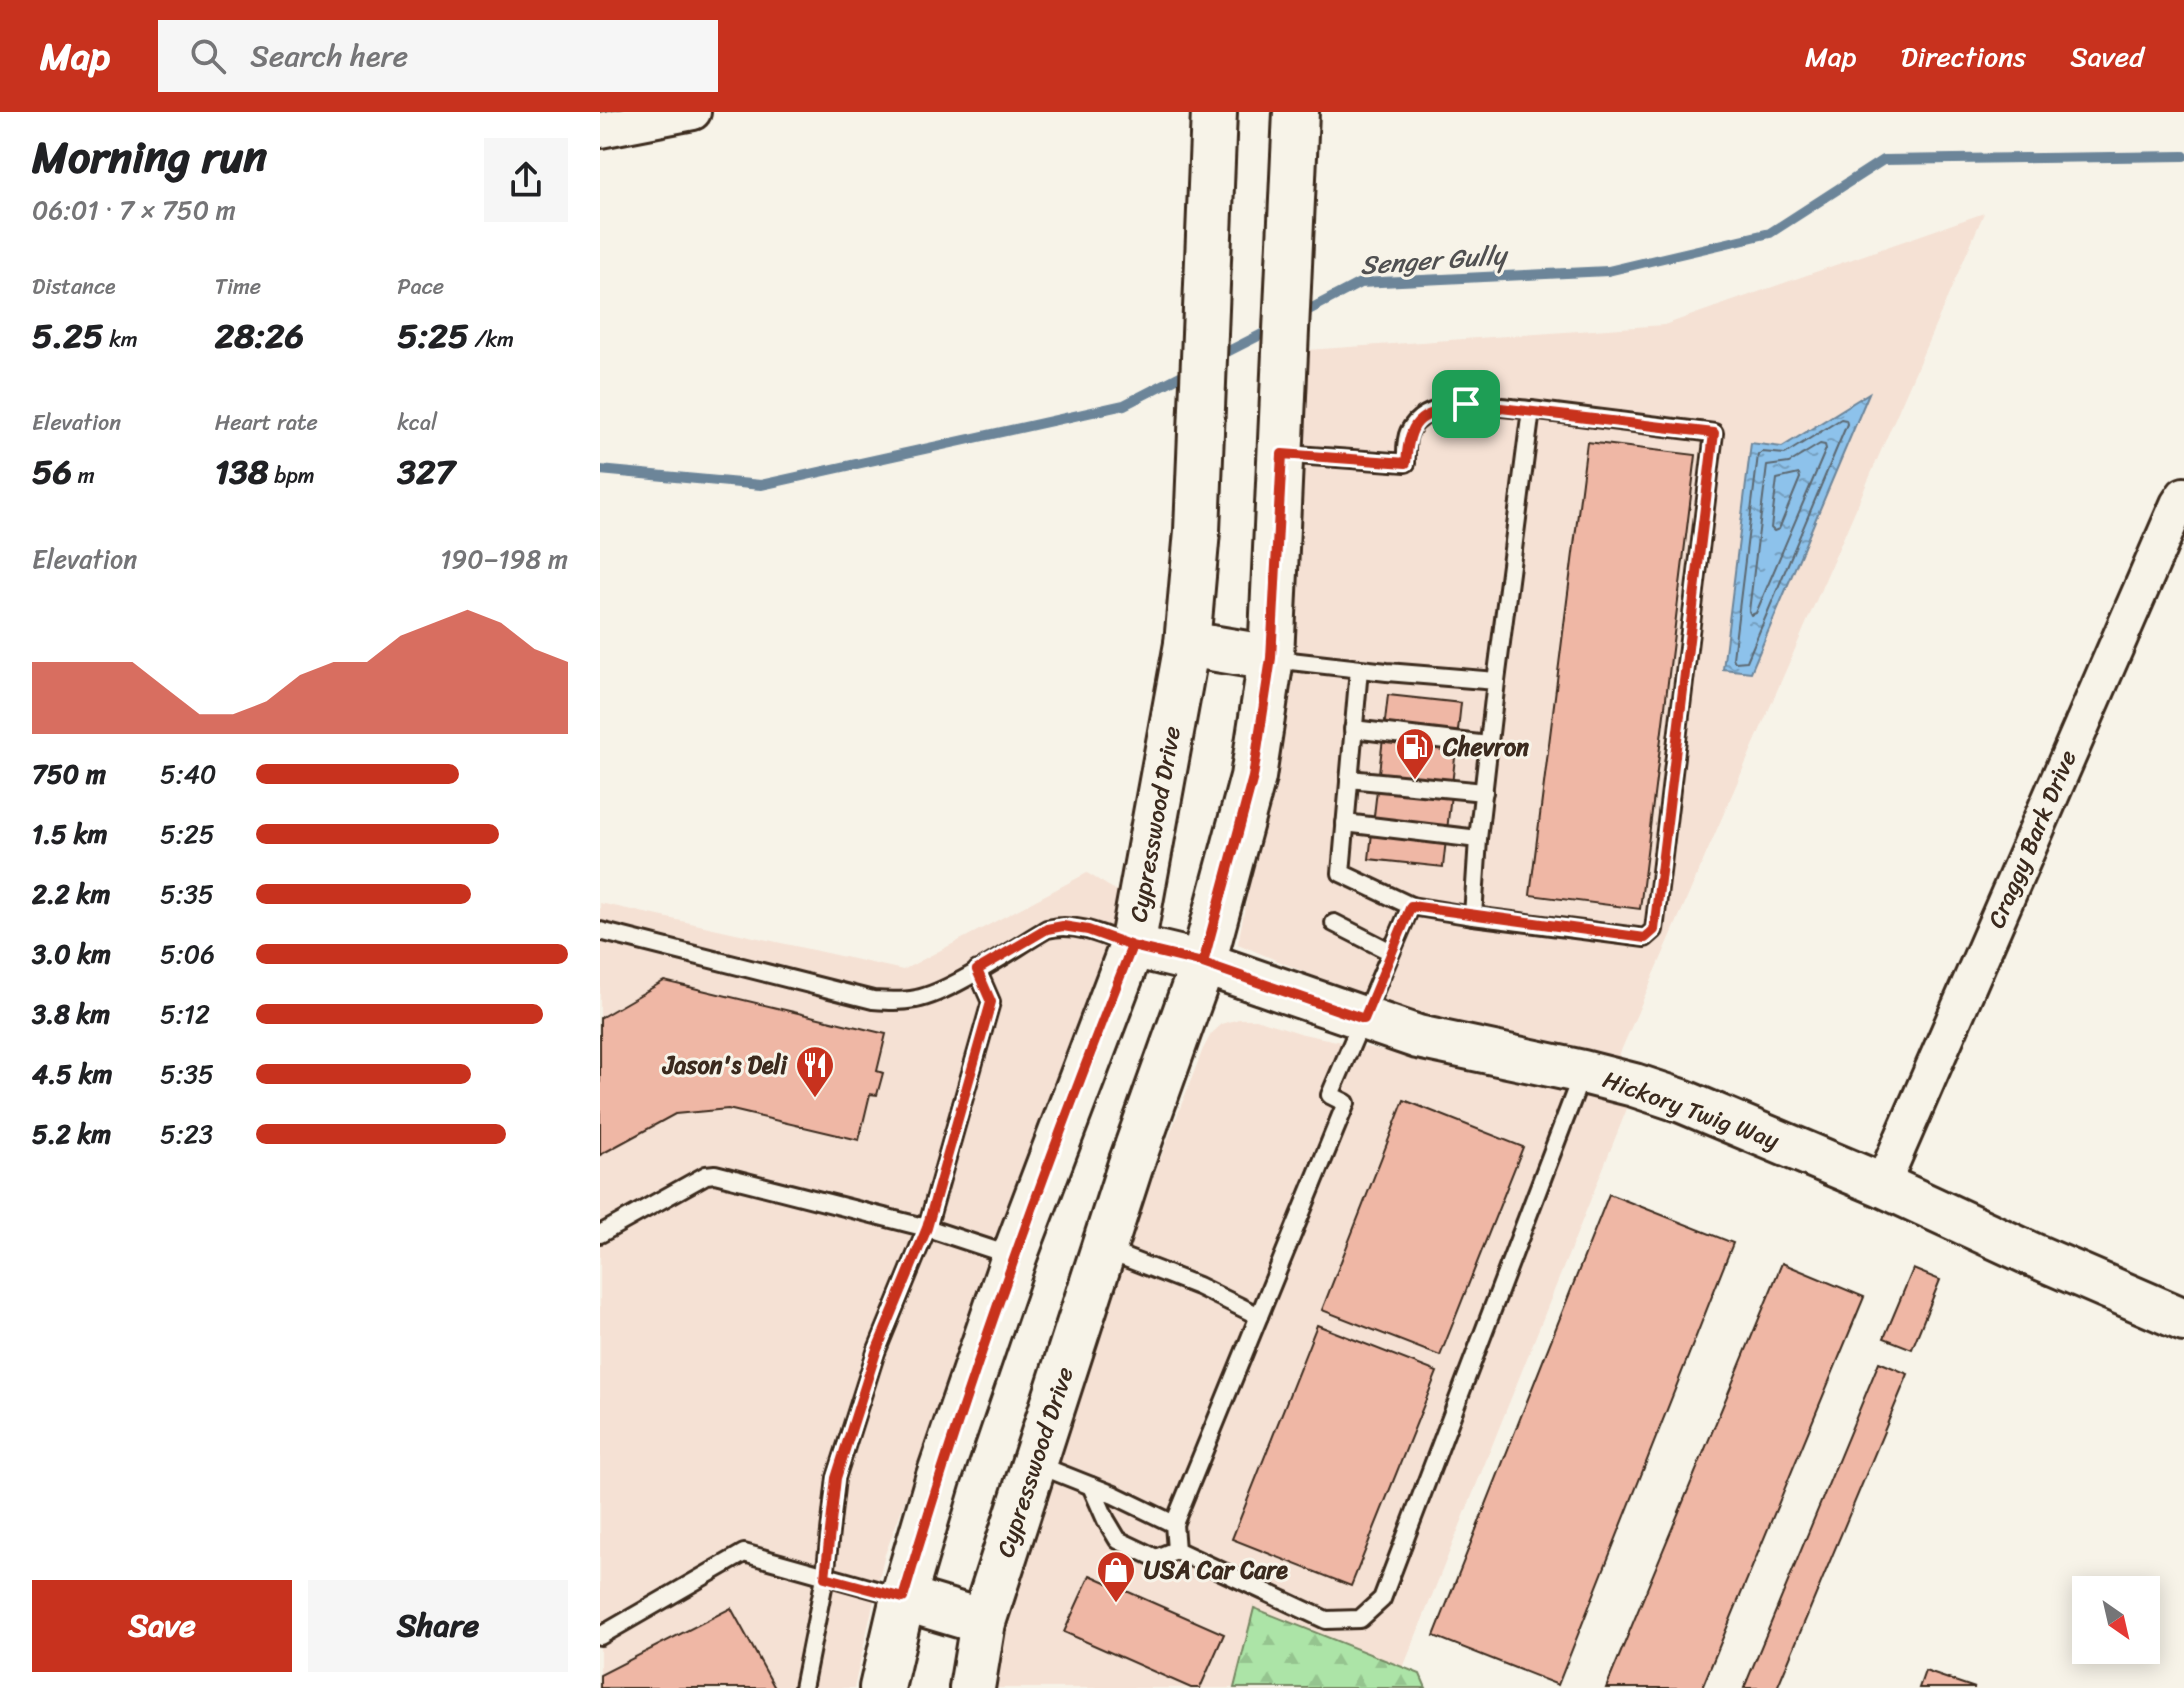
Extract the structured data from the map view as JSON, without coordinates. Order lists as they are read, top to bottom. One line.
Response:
{"streets":{"main road":["Cypresswood Drive"],"street":["Craggy Bark Drive","Hickory Twig Way"]},"crossings":[["Cypresswood Drive","Hickory Twig Way"],["Craggy Bark Drive","Hickory Twig Way"]],"water":["Senger Gully"],"places":{"fuel station":["Chevron"],"restaurant":["Jason's Deli"],"shop":["USA Car Care"]},"north":"bottom right","page":{"header":"Map","search":"Search here","nav":["Map","Directions","Saved"],"heading":["Morning run","06:01 · 7 × 750 m"],"stats":[["Distance","5.25 km"],["Time","28:26"],["Pace","5:25 /km"],["Elevation","56 m"],["Heart rate","138 bpm"],["kcal","327"]],"chart":["Elevation","190–198 m"],"list":[{"name":"750 m","note":"5:40"},{"name":"1.5 km","note":"5:25"},{"name":"2.2 km","note":"5:35"},{"name":"3.0 km","note":"5:06"},{"name":"3.8 km","note":"5:12"},{"name":"4.5 km","note":"5:35"},{"name":"5.2 km","note":"5:23"}],"buttons":["Save","Share"]}}
